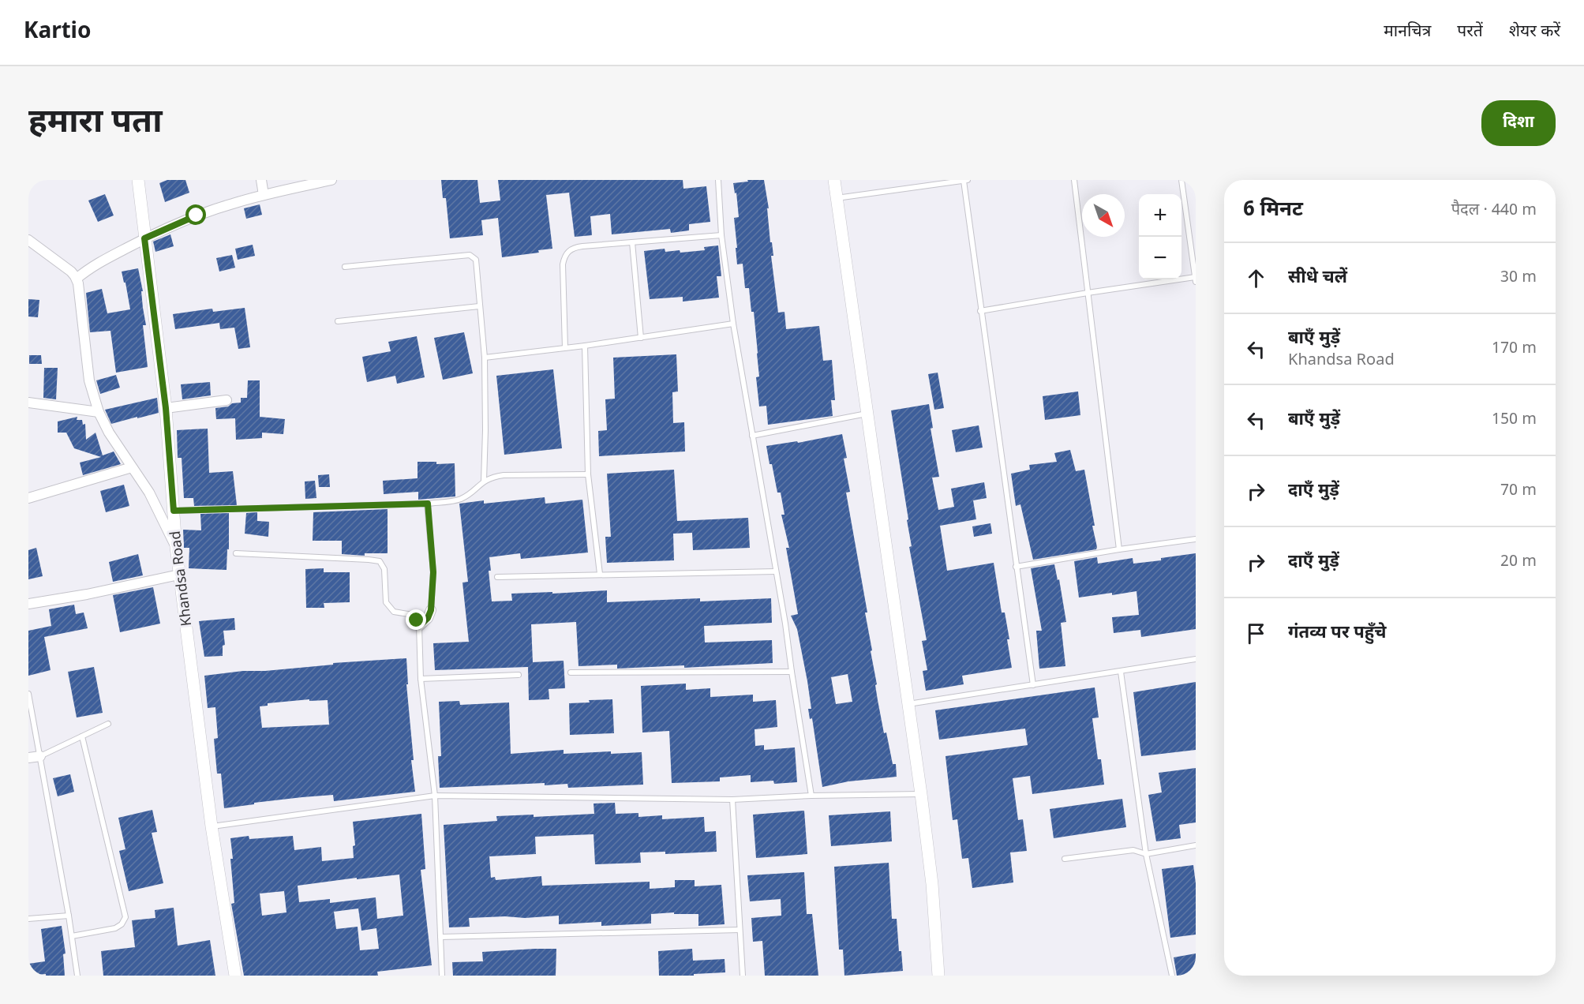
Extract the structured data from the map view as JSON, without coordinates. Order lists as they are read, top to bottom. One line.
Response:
{"streets":{"street":["Khandsa Road"]},"north":"bottom right","page":{"header":"Kartio","nav":["मानचित्र","परतें","शेयर करें"],"buttons":"दिशा","title":"हमारा पता","heading":["6 मिनट","पैदल · 440 m"],"map_buttons":["+","−"],"list":[["सीधे चलें","30 m"],["बाएँ मुड़ें","Khandsa Road","170 m"],["बाएँ मुड़ें","150 m"],["दाएँ मुड़ें","70 m"],["दाएँ मुड़ें","20 m"],"गंतव्य पर पहुँचे"]}}
